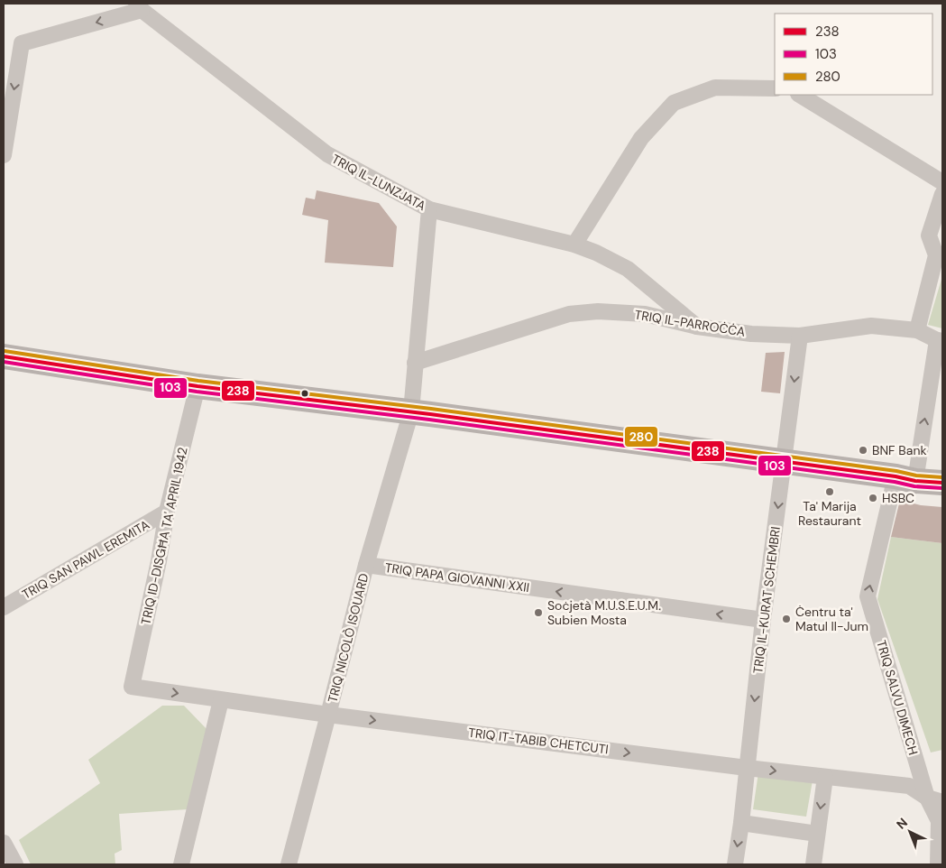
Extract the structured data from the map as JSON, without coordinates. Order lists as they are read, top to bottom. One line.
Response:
{"streets":{"street":["TRIQ IL-LUNZJATA","TRIQ IL-PARROĊĊA","TRIQ ID-DISGĦA TA' APRIL 1942","TRIQ SAN PAWL EREMITA","TRIQ PAPA GIOVANNI XXII","TRIQ IL-KURAT SCHEMBRI","TRIQ NICOLÒ ISOUARD","TRIQ SALVU DIMECH","TRIQ IT-TABIB CHETCUTI"]},"crossings":[["TRIQ IL-LUNZJATA","TRIQ IL-PARROĊĊA"],["TRIQ IL-LUNZJATA","TRIQ NICOLÒ ISOUARD"],["TRIQ IL-PARROĊĊA","TRIQ IL-KURAT SCHEMBRI"],["TRIQ IL-PARROĊĊA","TRIQ NICOLÒ ISOUARD"],["TRIQ IL-PARROĊĊA","TRIQ SALVU DIMECH"],["TRIQ ID-DISGĦA TA' APRIL 1942","TRIQ SAN PAWL EREMITA"],["TRIQ ID-DISGĦA TA' APRIL 1942","TRIQ IT-TABIB CHETCUTI"],["TRIQ PAPA GIOVANNI XXII","TRIQ IL-KURAT SCHEMBRI"],["TRIQ PAPA GIOVANNI XXII","TRIQ NICOLÒ ISOUARD"],["TRIQ IL-KURAT SCHEMBRI","TRIQ IT-TABIB CHETCUTI"],["TRIQ NICOLÒ ISOUARD","TRIQ IT-TABIB CHETCUTI"],["TRIQ SALVU DIMECH","TRIQ IT-TABIB CHETCUTI"]],"one_way":["TRIQ PAPA GIOVANNI XXII","TRIQ IL-KURAT SCHEMBRI","TRIQ SALVU DIMECH","TRIQ IT-TABIB CHETCUTI"],"places":["BNF Bank","Ta' Marija Restaurant","HSBC","Soċjetà M.U.S.E.U.M. Subien Mosta","Ċentru ta' Matul Il-Jum"],"lines":["transit line 280","transit line 238","transit line 103"],"legend":["238","103","280"],"north":"top left"}
